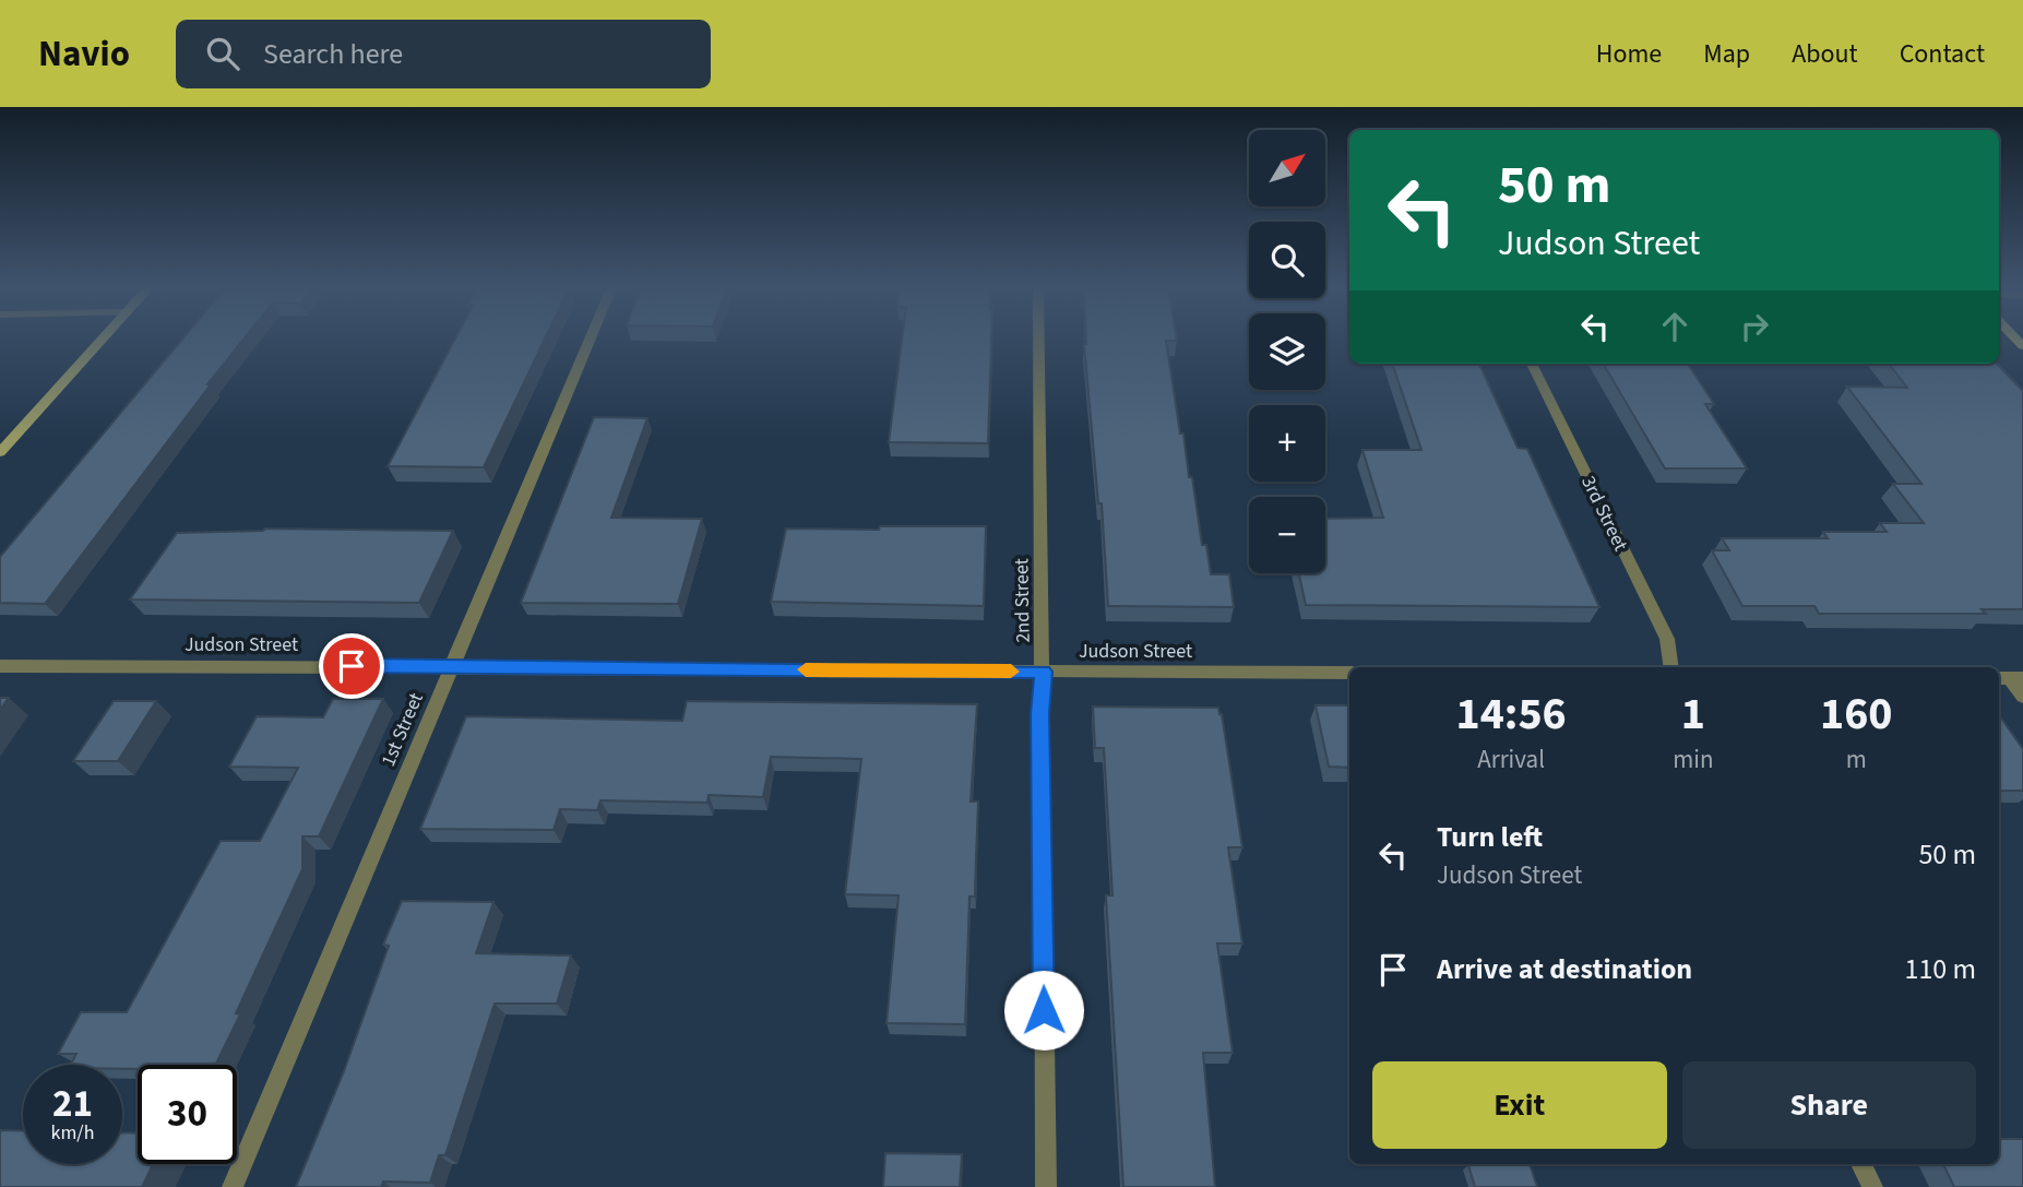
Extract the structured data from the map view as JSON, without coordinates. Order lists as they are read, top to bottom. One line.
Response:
{"streets":{"street":["3rd Street","2nd Street","Judson Street","1st Street"]},"crossings":[["2nd Street","Judson Street"],["Judson Street","1st Street"]],"north":"top right","page":{"header":"Navio","search":"Search here","nav":["Home","Map","About","Contact"],"map_buttons":["+","−"],"turn":["50 m","Judson Street"],"eta":["14:56","Arrival","1","min","160","m"],"list":[{"name":"Turn left","note":"Judson Street","value":"50 m"},{"name":"Arrive at destination","value":"110 m"}],"buttons":["Exit","Share"],"speed":"21 km/h","limit":"30"}}
